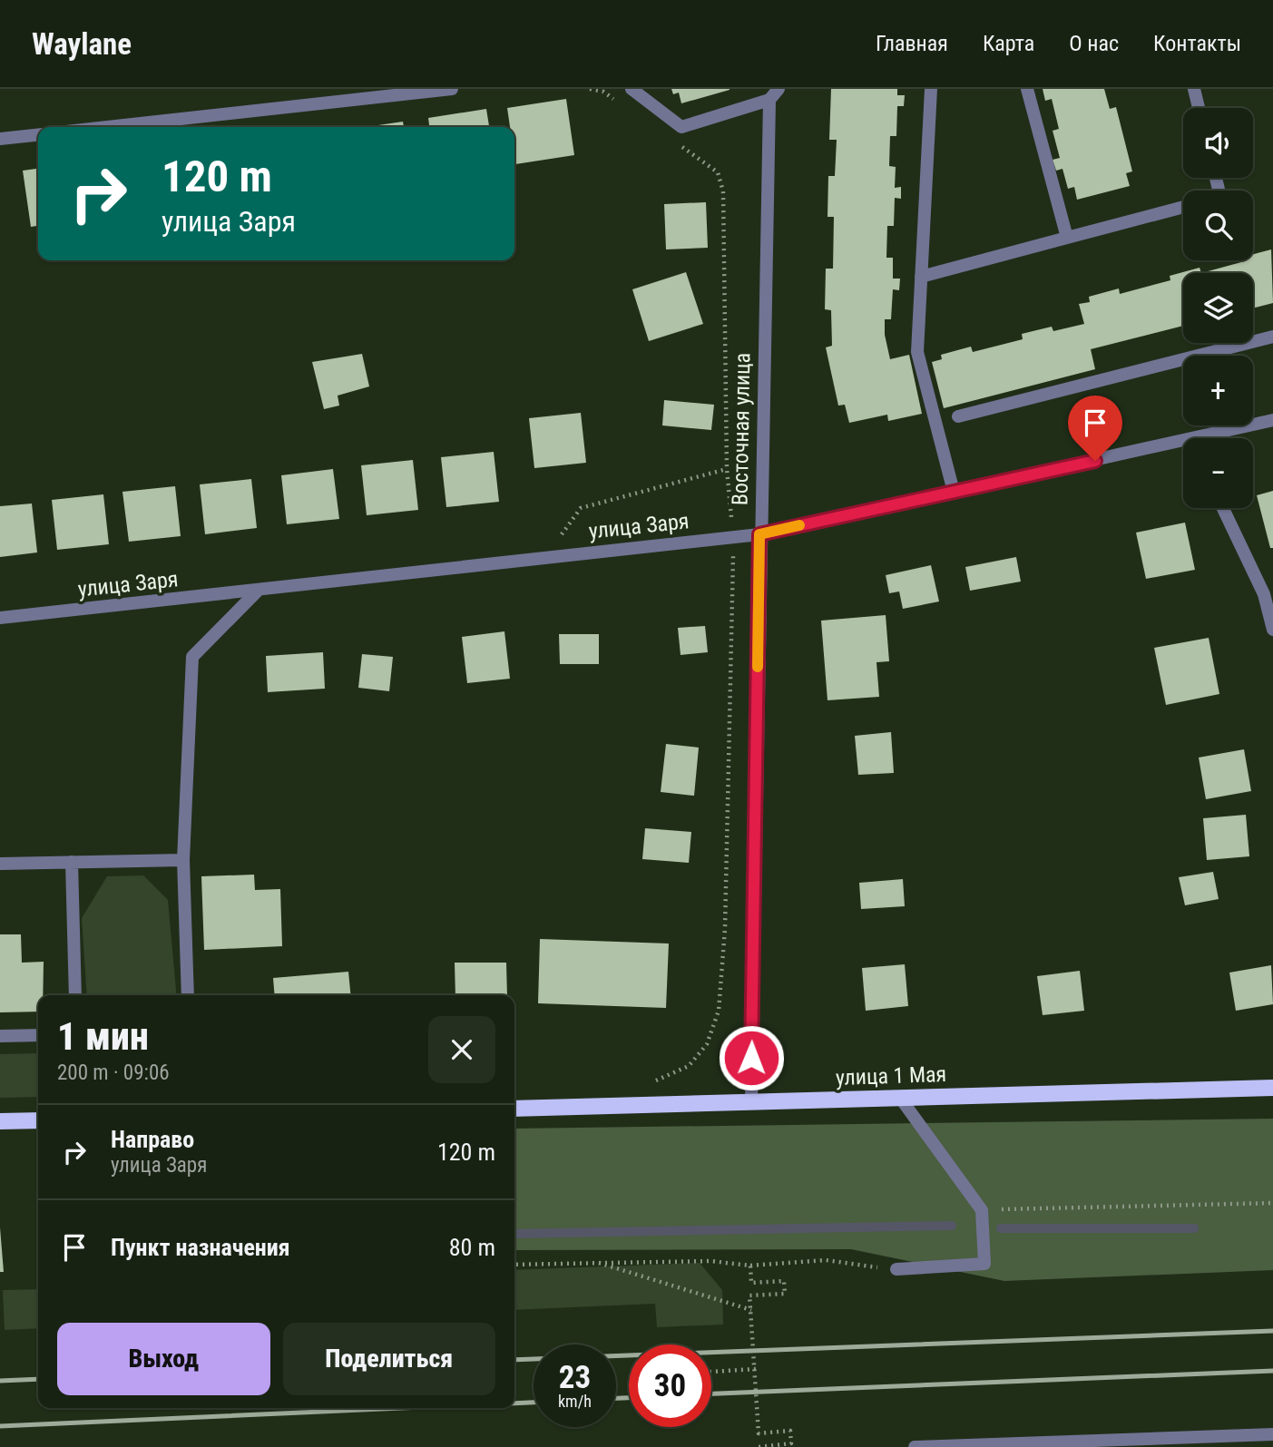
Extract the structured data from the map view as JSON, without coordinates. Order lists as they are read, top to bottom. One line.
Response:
{"streets":{"main road":["улица 1 Мая"],"street":["Восточная улица","улица Заря"]},"crossings":[["Восточная улица","улица Заря"],["Восточная улица","улица 1 Мая"]],"page":{"header":"Waylane","nav":["Главная","Карта","О нас","Контакты"],"map_buttons":["+","−"],"turn":["120 m","улица Заря"],"heading":["1 мин","200 m · 09:06"],"list":[{"name":"Направо","note":"улица Заря","value":"120 m"},{"name":"Пункт назначения","value":"80 m"}],"buttons":["Выход","Поделиться"],"speed":"23 km/h","limit":"30"}}
